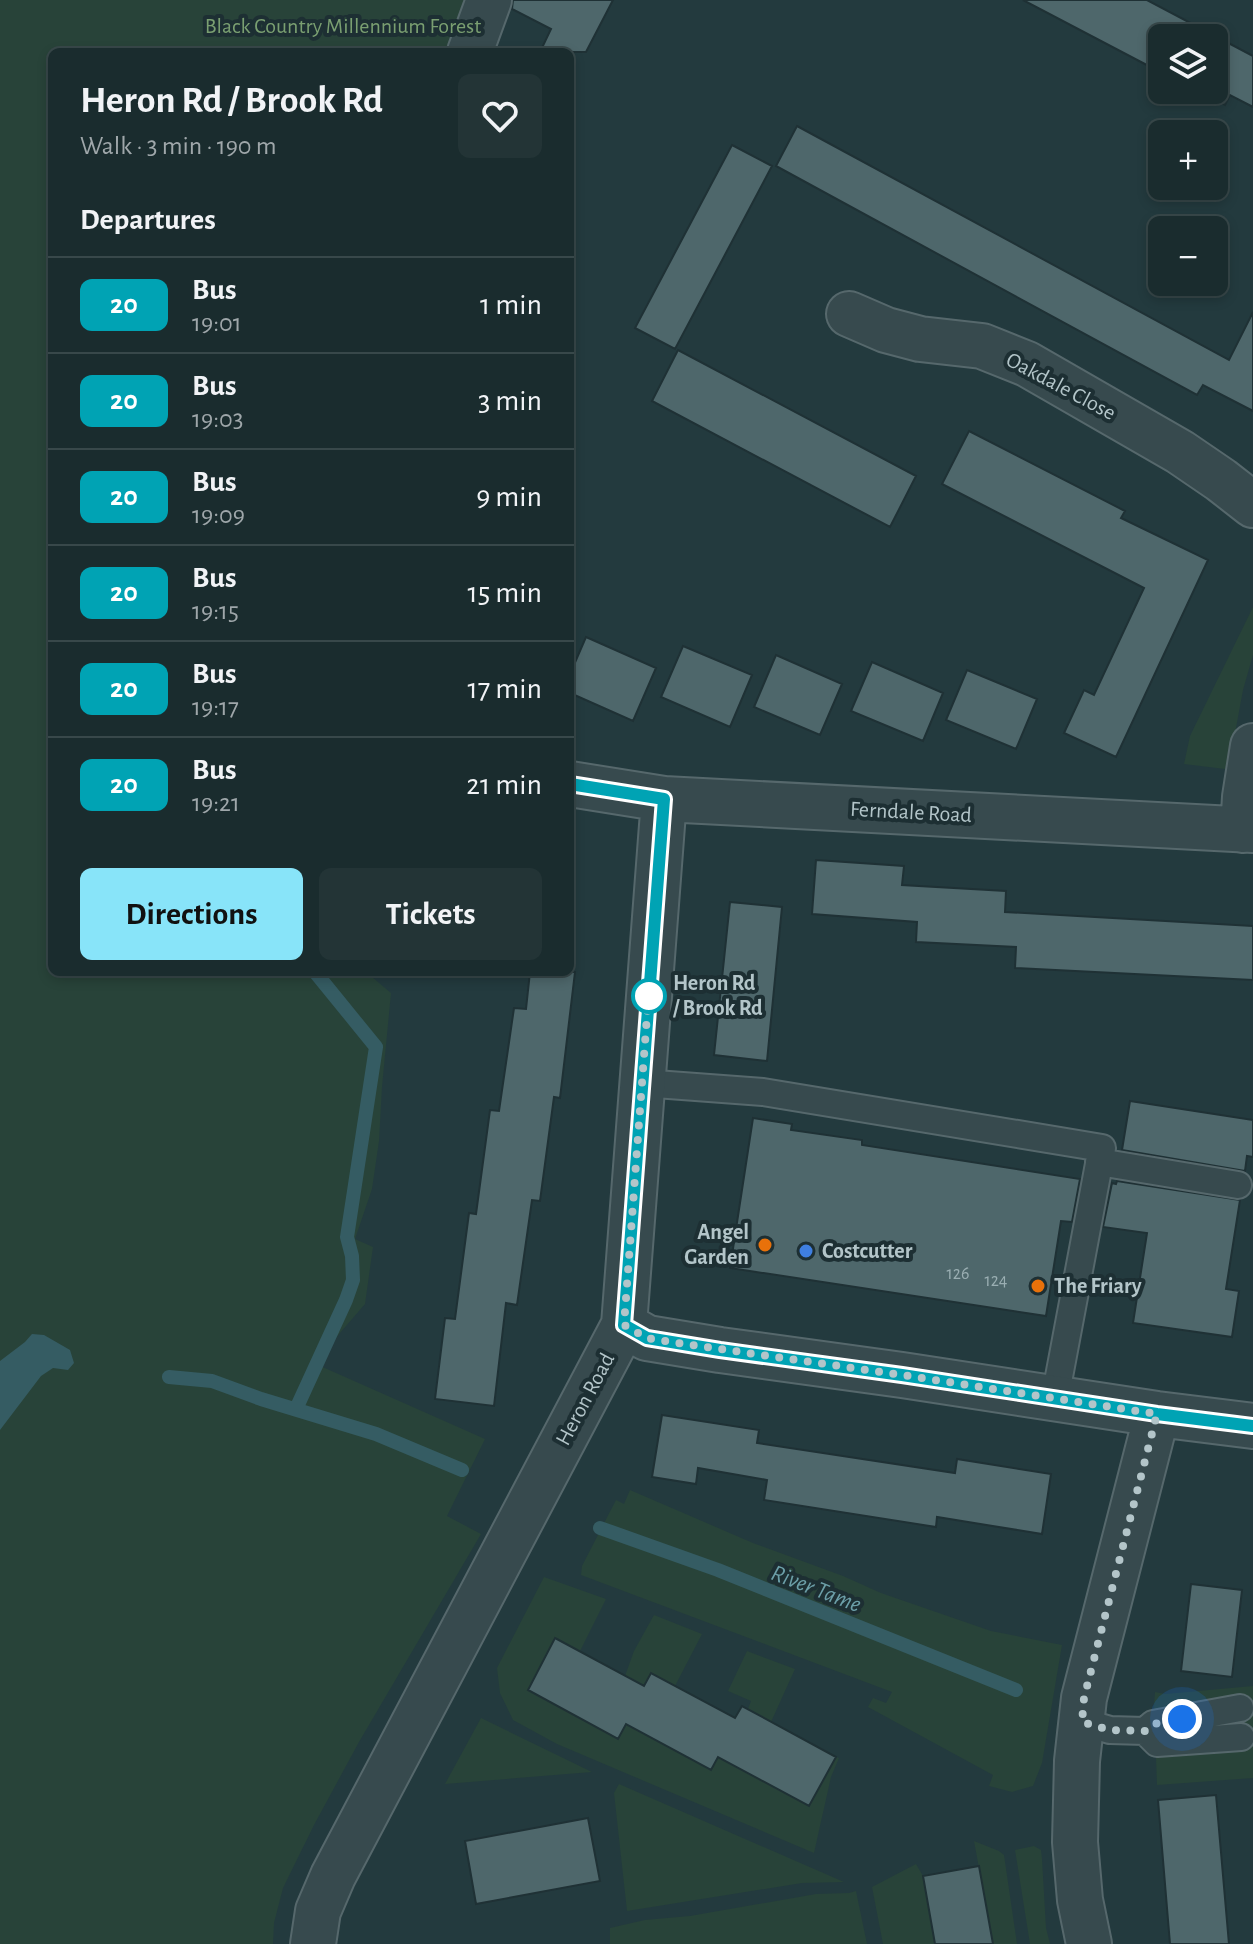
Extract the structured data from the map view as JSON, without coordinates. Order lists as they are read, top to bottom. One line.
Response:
{"streets":{"street":["Oakdale Close","Ferndale Road","Heron Road"]},"crossings":[["Ferndale Road","Heron Road"]],"water":["River Tame"],"parks":["Black Country Millennium Forest"],"places":["Heron Rd / Brook Rd","Angel Garden","Costcutter","The Friary"],"lines":["bus line 20"],"house_numbers":["126","124"],"page":{"map_buttons":["+","−"],"heading":[["Heron Rd / Brook Rd","Walk · 3 min · 190 m"],"Departures"],"list":[{"mark":"20","name":"Bus","note":"19:01","value":"1 min"},{"mark":"20","name":"Bus","note":"19:03","value":"3 min"},{"mark":"20","name":"Bus","note":"19:09","value":"9 min"},{"mark":"20","name":"Bus","note":"19:15","value":"15 min"},{"mark":"20","name":"Bus","note":"19:17","value":"17 min"},{"mark":"20","name":"Bus","note":"19:21","value":"21 min"}],"buttons":["Directions","Tickets"]}}
